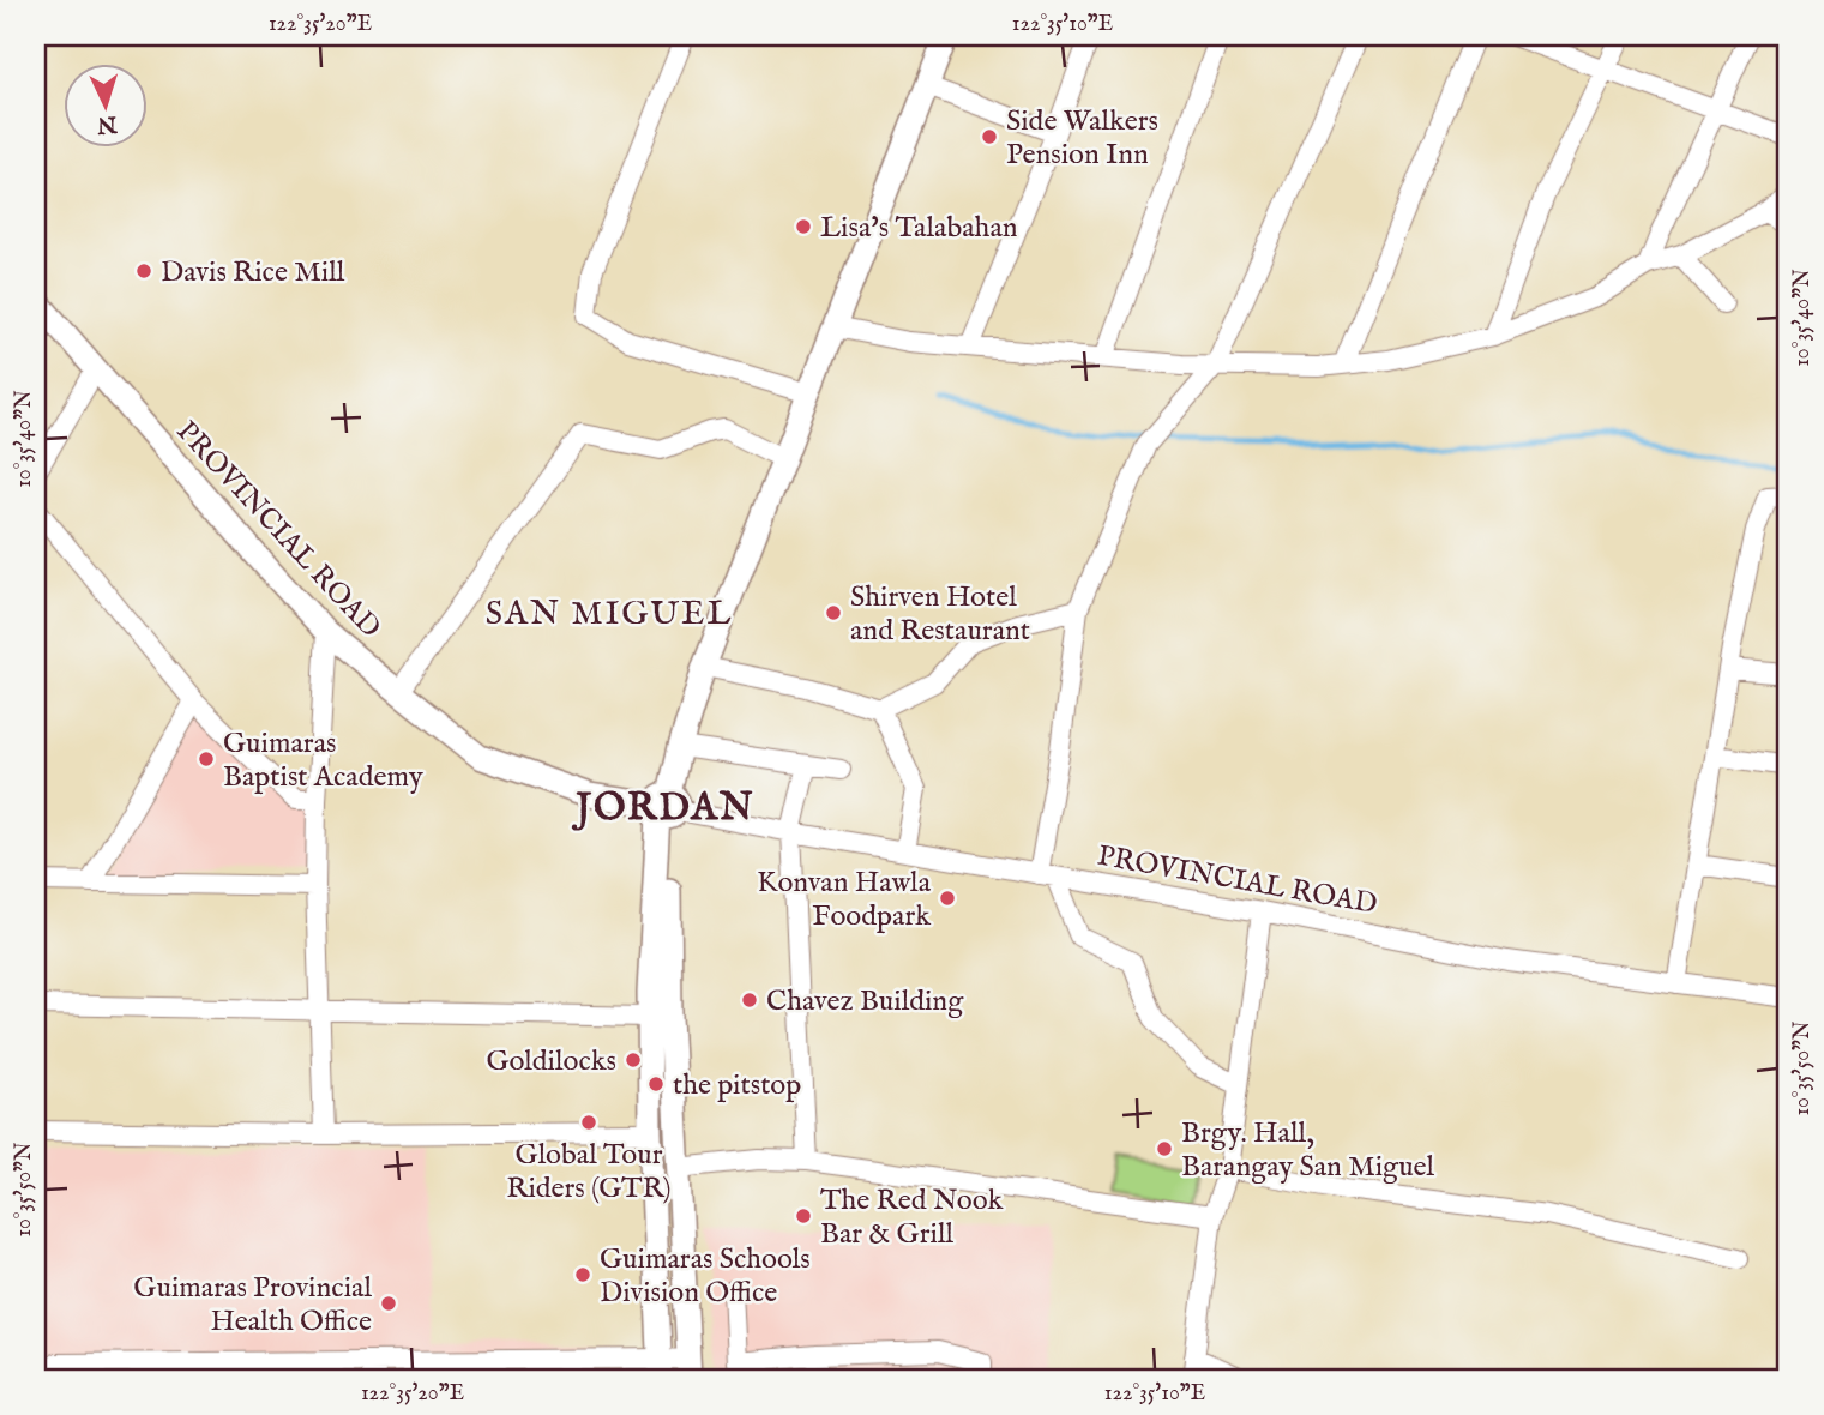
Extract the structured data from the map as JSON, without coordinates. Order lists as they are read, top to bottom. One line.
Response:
{"streets":{"main road":["PROVINCIAL ROAD"]},"districts":["SAN MIGUEL","JORDAN"],"places":["Side Walkers Pension Inn","Lisa's Talabahan","Davis Rice Mill","Shirven Hotel and Restaurant","Guimaras Baptist Academy","Konvan Hawla Foodpark","Chavez Building","Goldilocks","the pitstop","Global Tour Riders (GTR)","Brgy. Hall, Barangay San Miguel","The Red Nook Bar & Grill","Guimaras Schools Division Office","Guimaras Provincial Health Office"],"north":"bottom","coordinates":["122°35'20\"E","122°35'10\"E","10°35'40\"N","10°35'50\"N"]}
